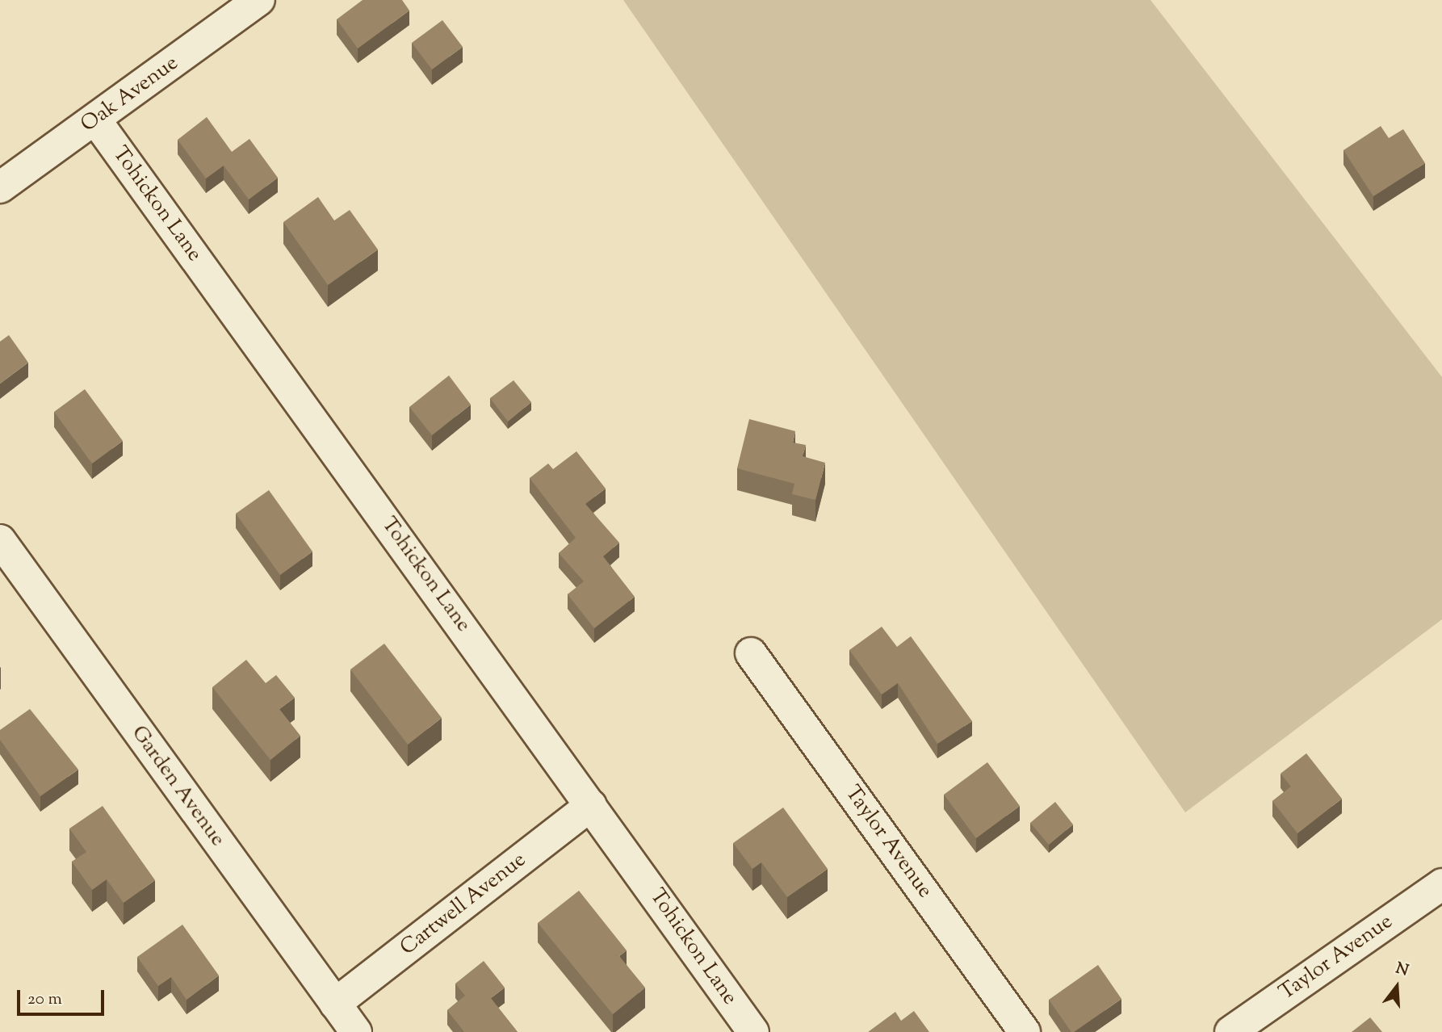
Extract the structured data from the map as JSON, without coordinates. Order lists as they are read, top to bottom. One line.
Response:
{"streets":{"street":["Oak Avenue","Tohickon Lane","Garden Avenue","Taylor Avenue","Cartwell Avenue"]},"crossings":[["Oak Avenue","Tohickon Lane"],["Tohickon Lane","Cartwell Avenue"],["Garden Avenue","Cartwell Avenue"]],"scale_bar":"20 m","north":"top"}
